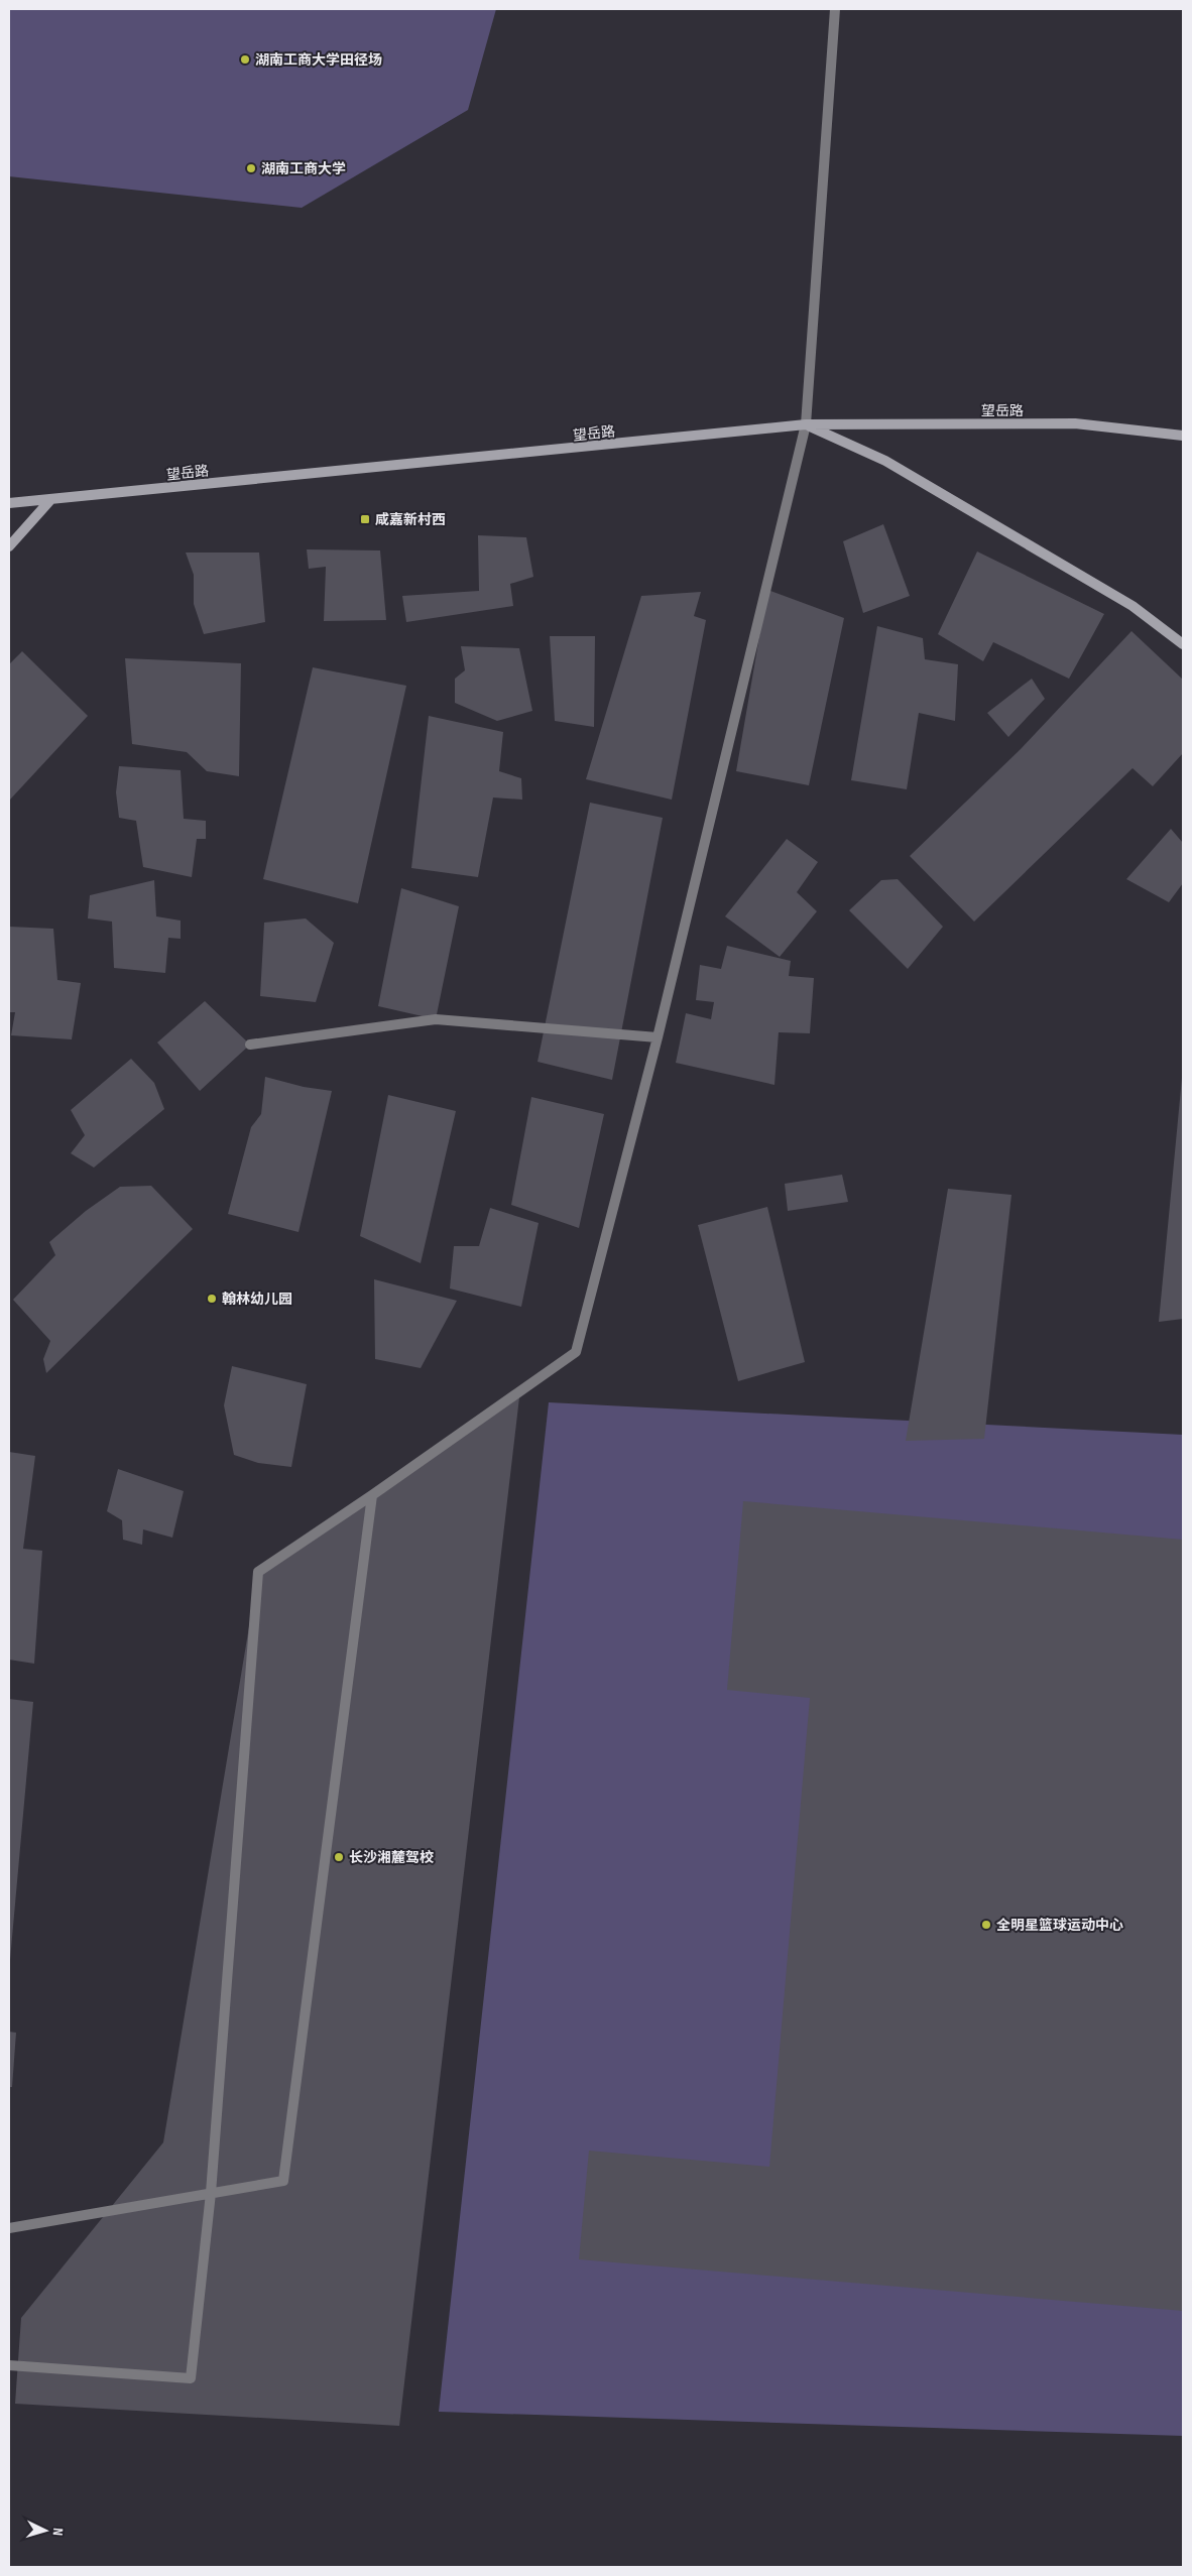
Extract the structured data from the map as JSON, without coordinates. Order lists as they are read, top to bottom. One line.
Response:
{"streets":{"street":["望岳路"]},"places":{"other":["湖南工商大学田径场","湖南工商大学","翰林幼儿园","长沙湘麓驾校","全明星篮球运动中心"],"transit":["咸嘉新村西"]},"north":"right"}
